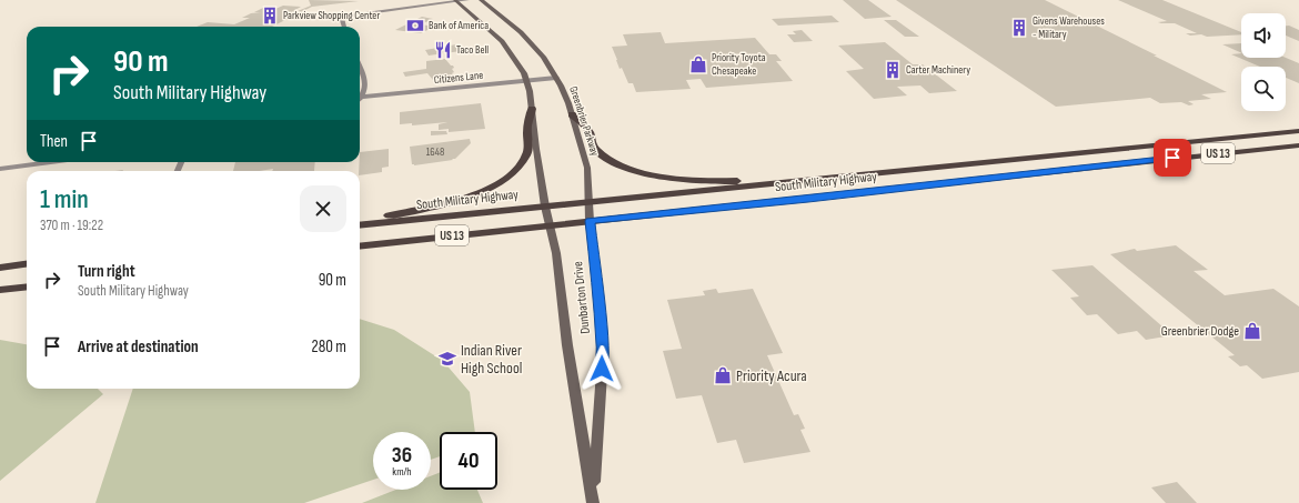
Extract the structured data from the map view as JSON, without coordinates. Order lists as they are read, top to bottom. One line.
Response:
{"streets":{"main road":["Greenbrier Parkway","US 13","South Military Highway","Dunbarton Drive"],"street":["Citizens Lane"]},"crossings":[["Citizens Lane","Greenbrier Parkway"],["Greenbrier Parkway","South Military Highway"],["Greenbrier Parkway","Dunbarton Drive"],["South Military Highway","Dunbarton Drive"]],"places":{"building":["Parkview Shopping Center","Givens Warehouses - Military","Carter Machinery"],"bank":["Bank of America"],"restaurant":["Taco Bell"],"shop":["Priority Toyota Chesapeake","Greenbrier Dodge","Priority Acura"],"school or university":["Indian River High School"]},"house_numbers":["1648"],"page":{"turn":["90 m","South Military Highway"],"then":"Then","heading":["1 min","370 m · 19:22"],"list":[{"name":"Turn right","note":"South Military Highway","value":"90 m"},{"name":"Arrive at destination","value":"280 m"}],"speed":"36 km/h","limit":"40"}}
